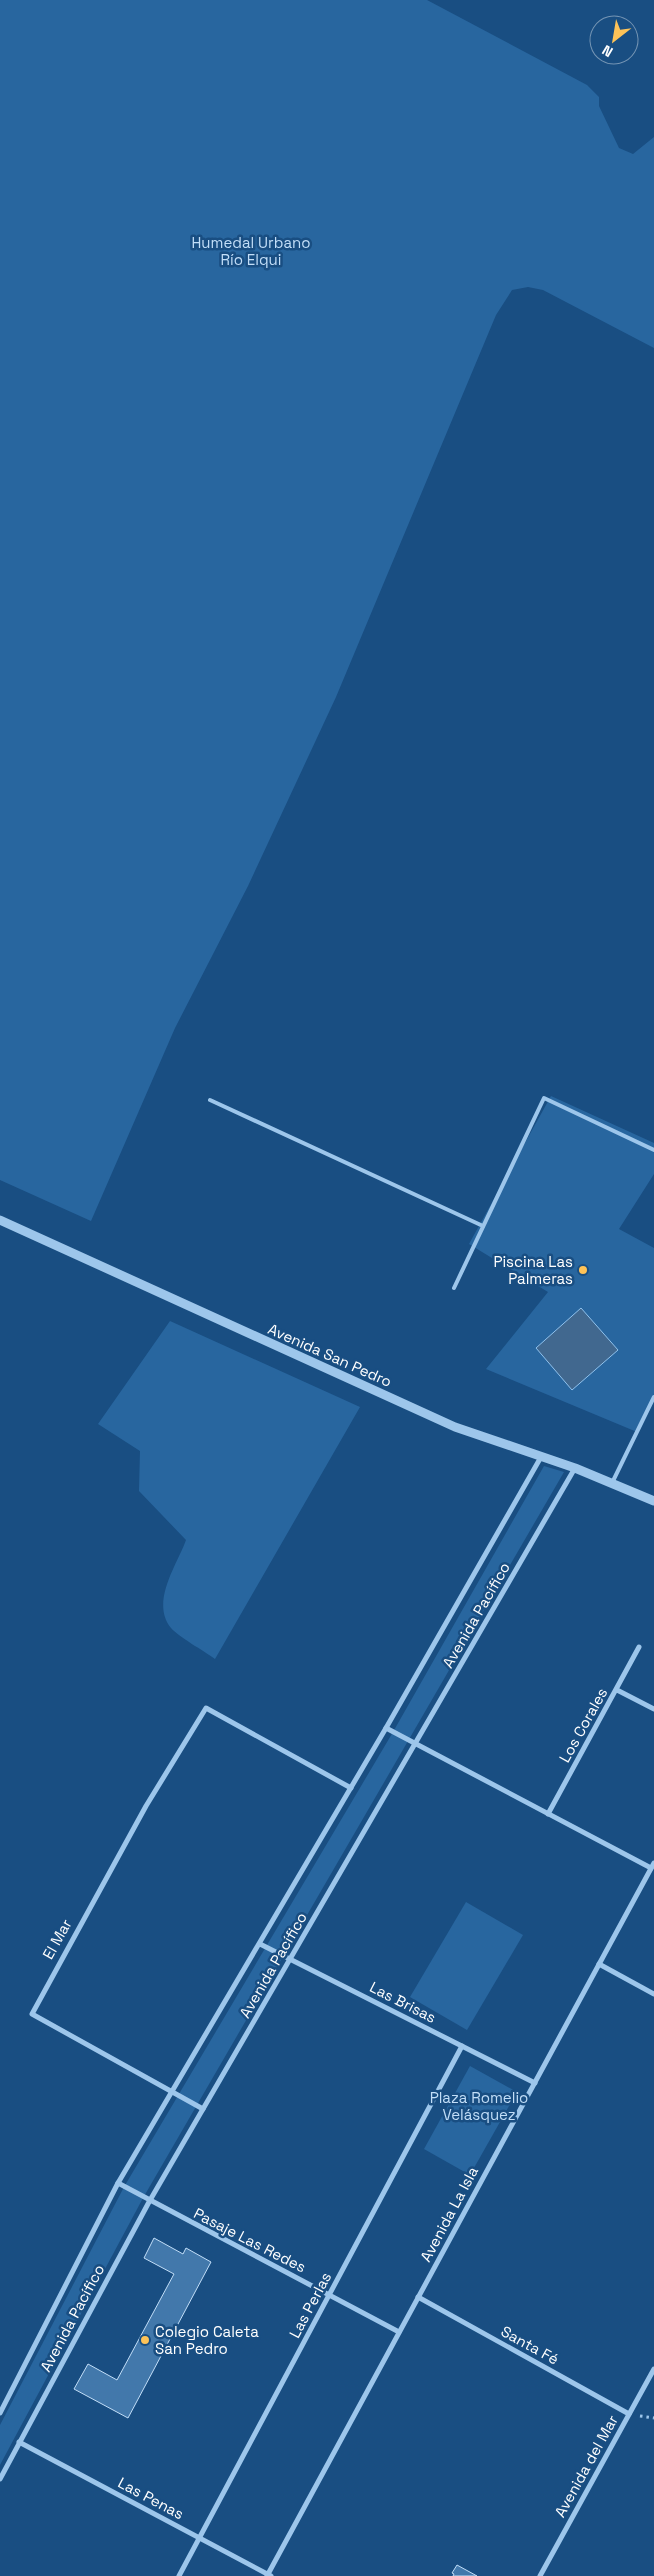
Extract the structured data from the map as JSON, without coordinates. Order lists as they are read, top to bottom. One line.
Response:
{"streets":{"street":["Avenida San Pedro","Avenida Pacífico","Los Corales","El Mar","Las Brisas","Avenida La Isla","Pasaje Las Redes","Las Perlas","Santa Fé","Avenida del Mar","Las Penas"]},"crossings":[["Avenida San Pedro","Avenida Pacífico"],["Avenida Pacífico","El Mar"],["Avenida Pacífico","Las Brisas"],["Avenida Pacífico","Pasaje Las Redes"],["Avenida Pacífico","Las Penas"],["Las Brisas","Avenida La Isla"],["Las Brisas","Las Perlas"],["Avenida La Isla","Pasaje Las Redes"],["Avenida La Isla","Santa Fé"],["Avenida La Isla","Las Penas"],["Pasaje Las Redes","Las Perlas"],["Las Perlas","Las Penas"],["Santa Fé","Avenida del Mar"]],"parks":["Humedal Urbano Río Elqui","Plaza Romelio Velásquez"],"places":["Piscina Las Palmeras","Colegio Caleta San Pedro"],"north":"bottom left"}
